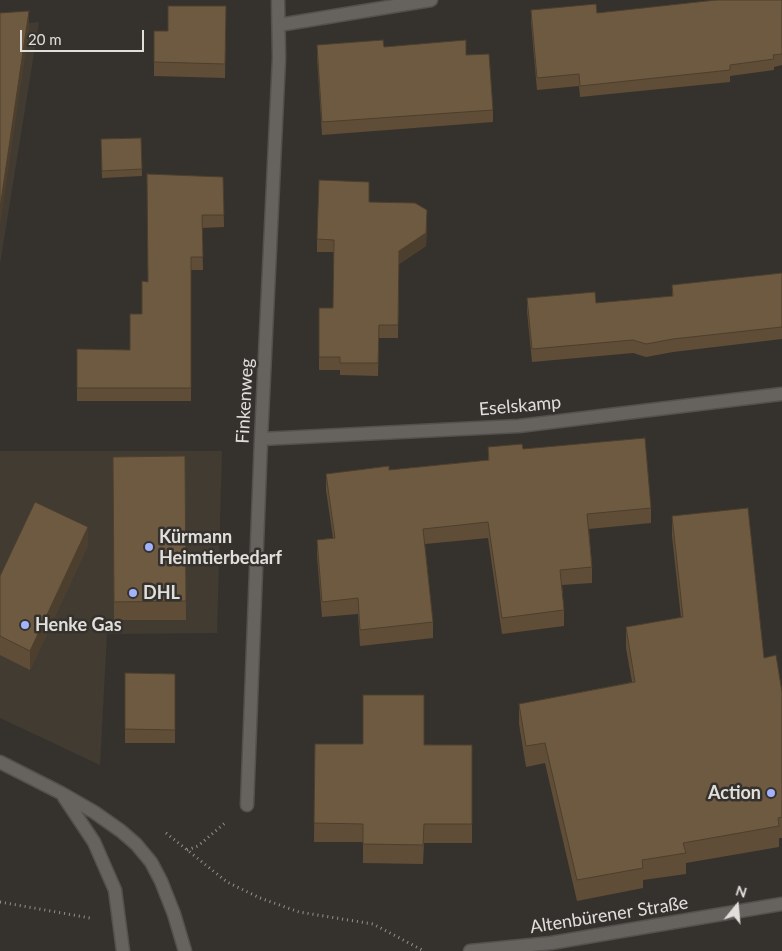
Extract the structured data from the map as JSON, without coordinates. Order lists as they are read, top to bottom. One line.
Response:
{"streets":{"street":["Finkenweg","Eselskamp","Altenbürener Straße"]},"crossings":[["Finkenweg","Eselskamp"]],"places":["Kürmann Heimtierbedarf","DHL","Henke Gas","Action"],"scale_bar":"20 m","north":"top"}
